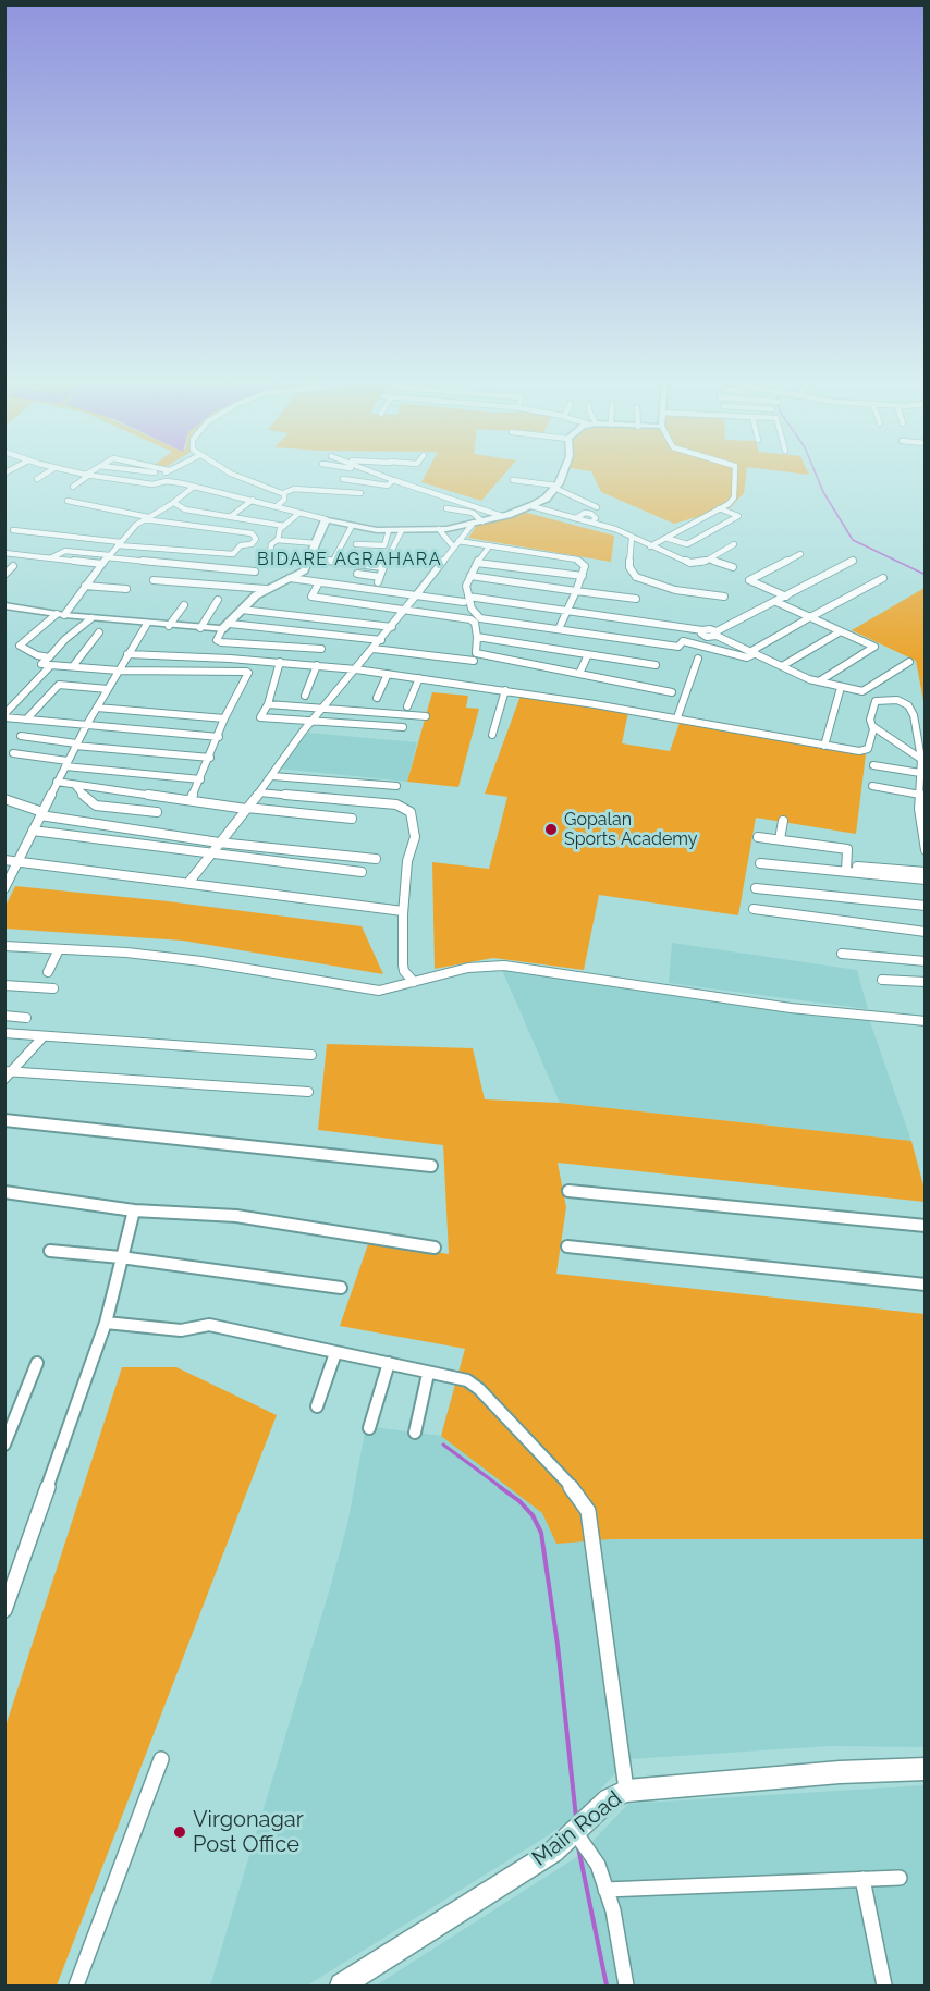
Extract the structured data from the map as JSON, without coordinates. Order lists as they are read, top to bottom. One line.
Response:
{"streets":{"street":["Main Road"]},"districts":["BIDARE AGRAHARA"],"places":["Gopalan Sports Academy","Virgonagar Post Office"]}
